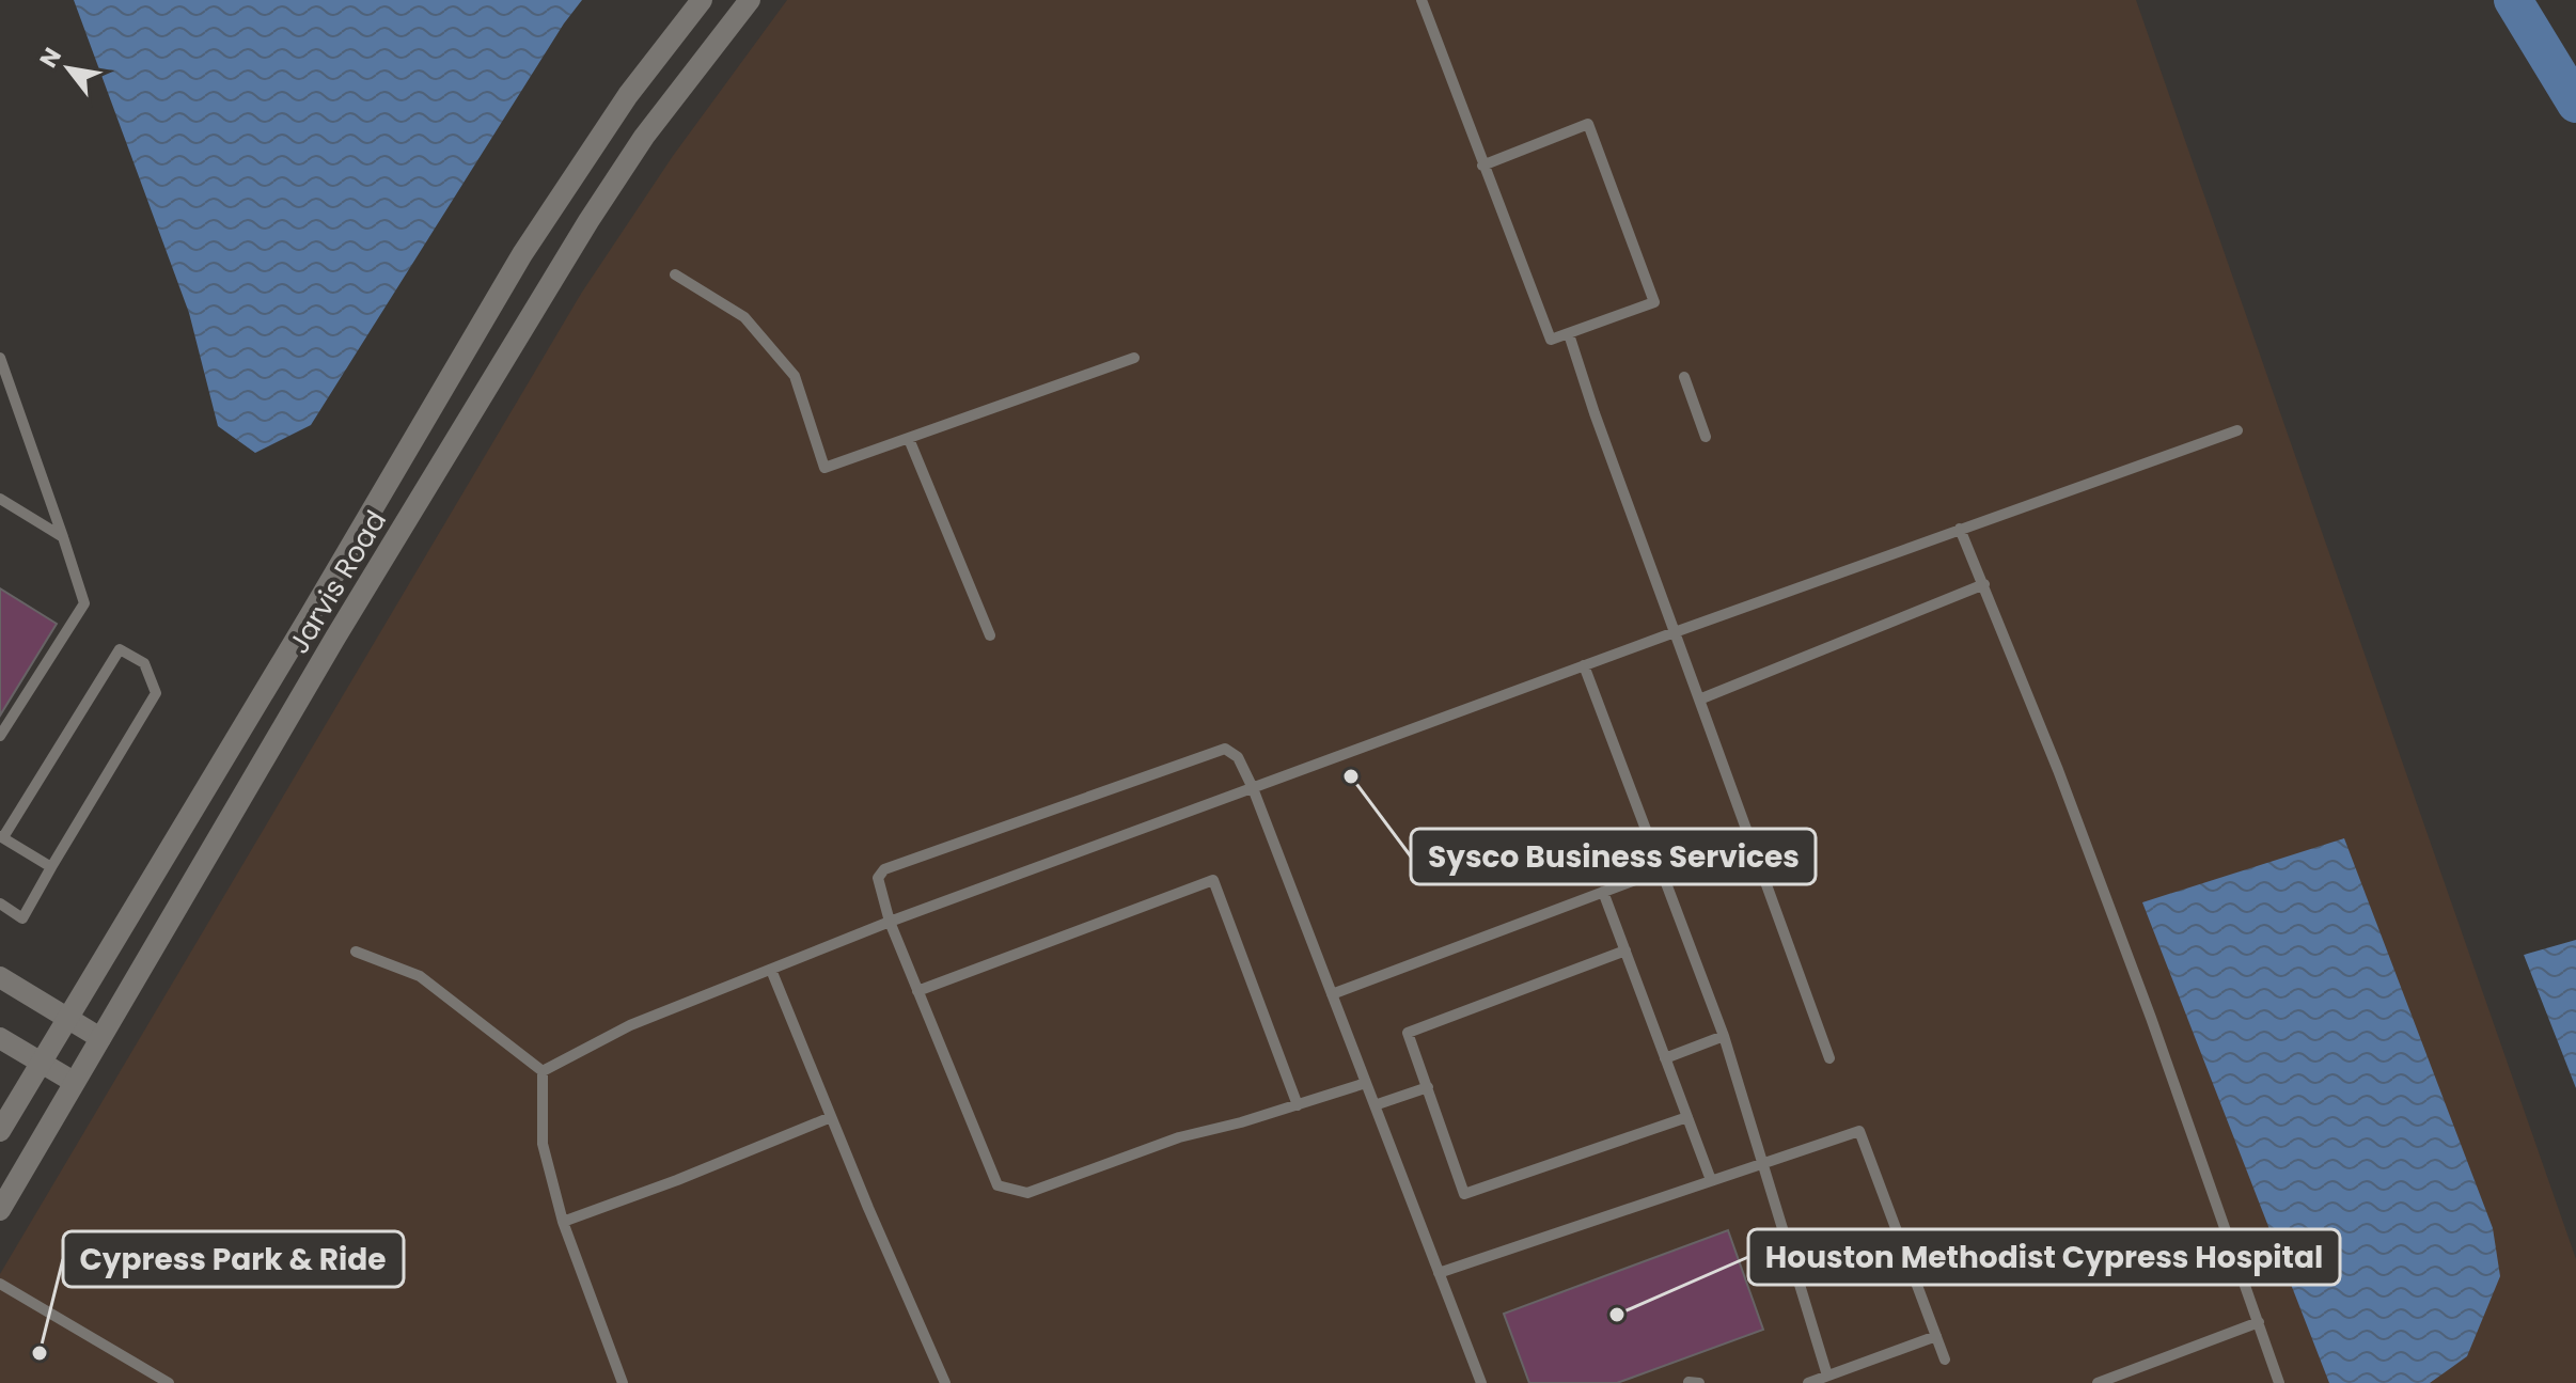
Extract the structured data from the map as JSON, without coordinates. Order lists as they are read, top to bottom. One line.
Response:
{"streets":{"street":["Jarvis Road"]},"places":["Sysco Business Services","Houston Methodist Cypress Hospital","Cypress Park & Ride"],"north":"top left"}
